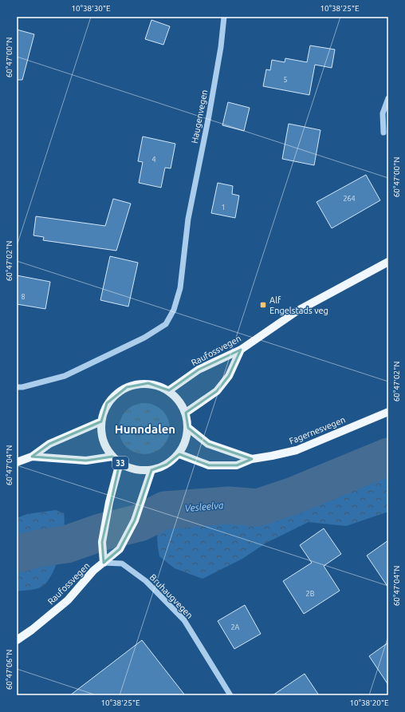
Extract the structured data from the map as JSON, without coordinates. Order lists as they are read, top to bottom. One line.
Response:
{"streets":{"main road":["Raufossvegen","Fagernesvegen","33"],"street":["Haugenvegen","Bruhaugvegen"]},"crossings":[["Raufossvegen","Fagernesvegen"],["Raufossvegen","33"],["Raufossvegen","Bruhaugvegen"],["Fagernesvegen","33"]],"districts":["Hunndalen"],"water":["Vesleelva"],"places":{"transit":["Alf Engelstads veg"]},"house_numbers":["5","4","264","1","8","2B","2A"],"coordinates":["10°38'30\"E","10°38'25\"E","60°47'00\"N","60°47'02\"N","60°47'04\"N","60°47'06\"N","10°38'20\"E"]}
